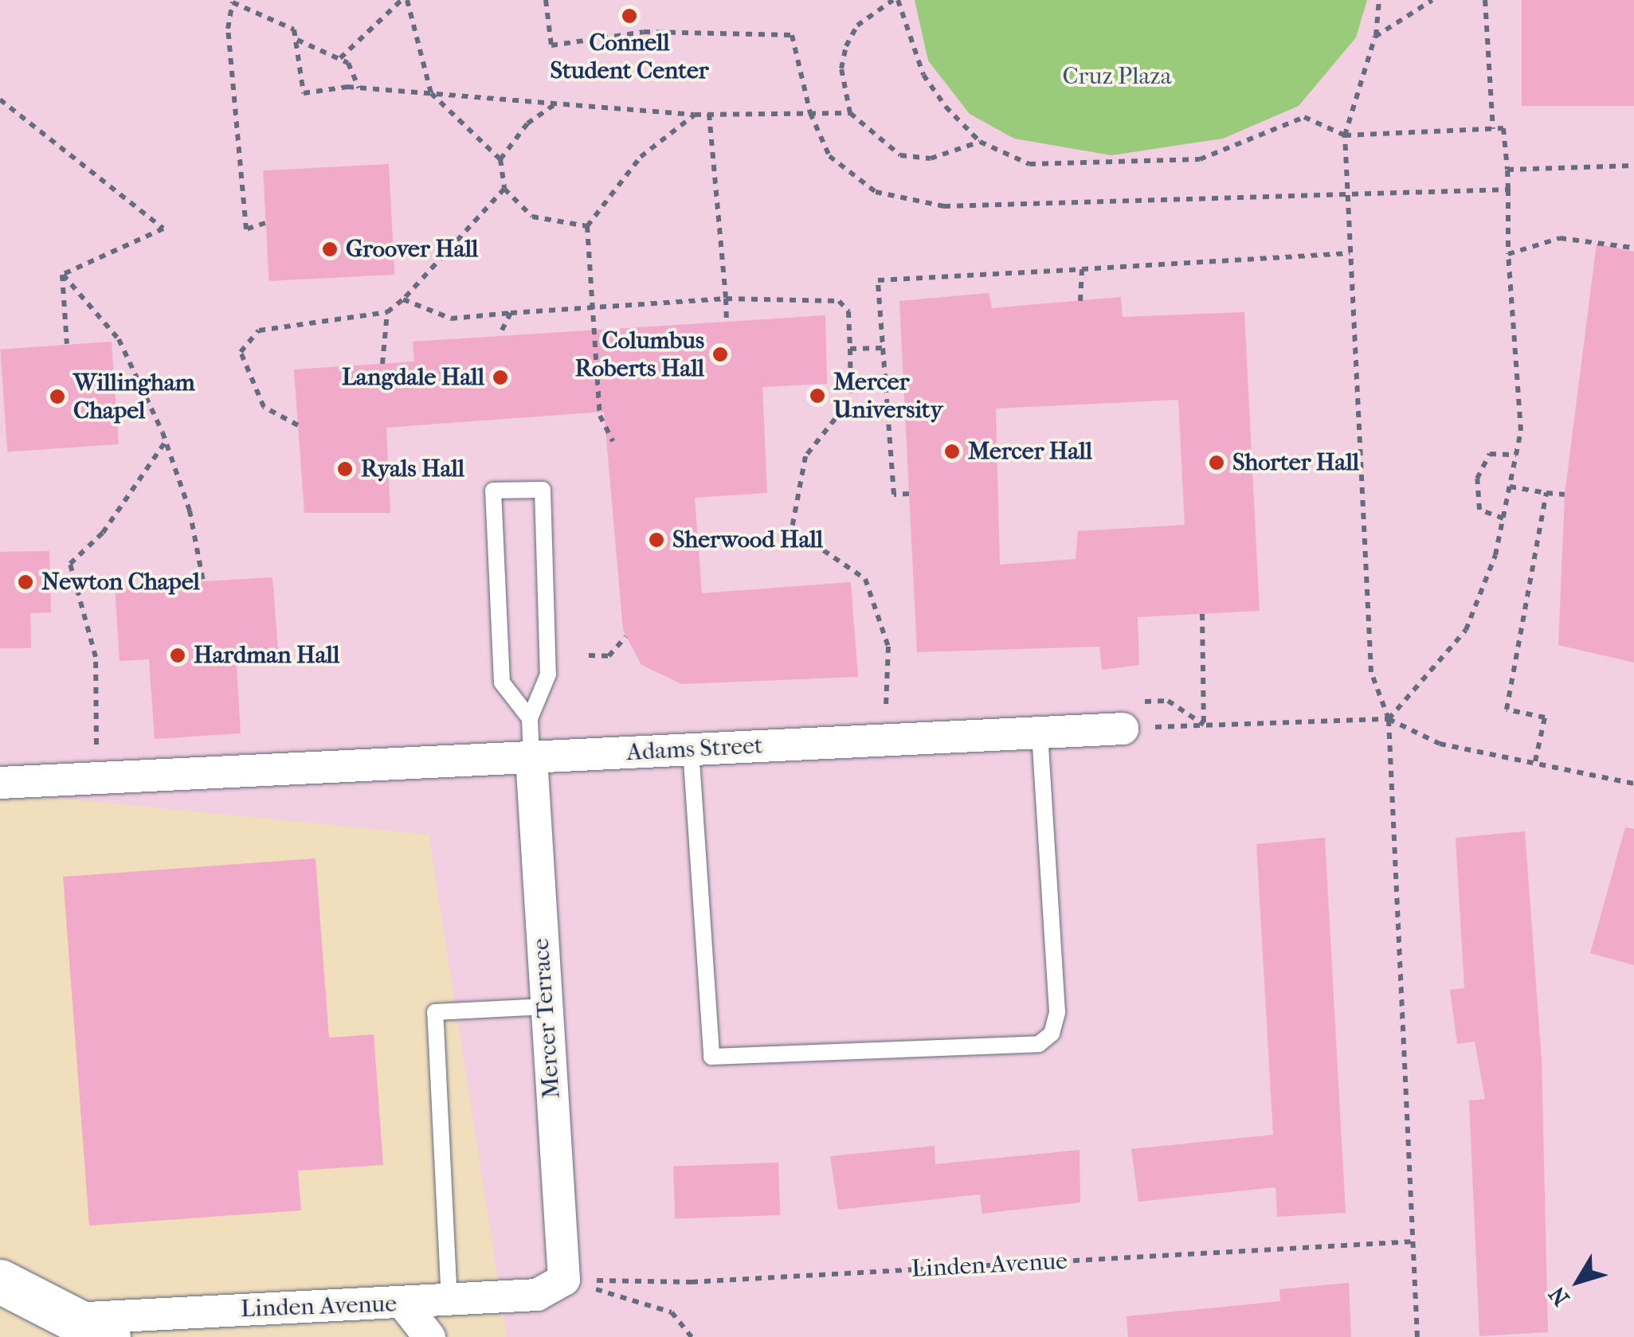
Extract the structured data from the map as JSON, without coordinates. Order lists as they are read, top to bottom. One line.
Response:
{"streets":{"street":["Adams Street","Mercer Terrace","Linden Avenue"]},"crossings":[["Adams Street","Mercer Terrace"],["Mercer Terrace","Linden Avenue"]],"parks":["Cruz Plaza"],"places":["Connell Student Center","Groover Hall","Columbus Roberts Hall","Langdale Hall","Mercer University","Willingham Chapel","Mercer Hall","Shorter Hall","Ryals Hall","Sherwood Hall","Newton Chapel","Hardman Hall"],"north":"bottom left"}
